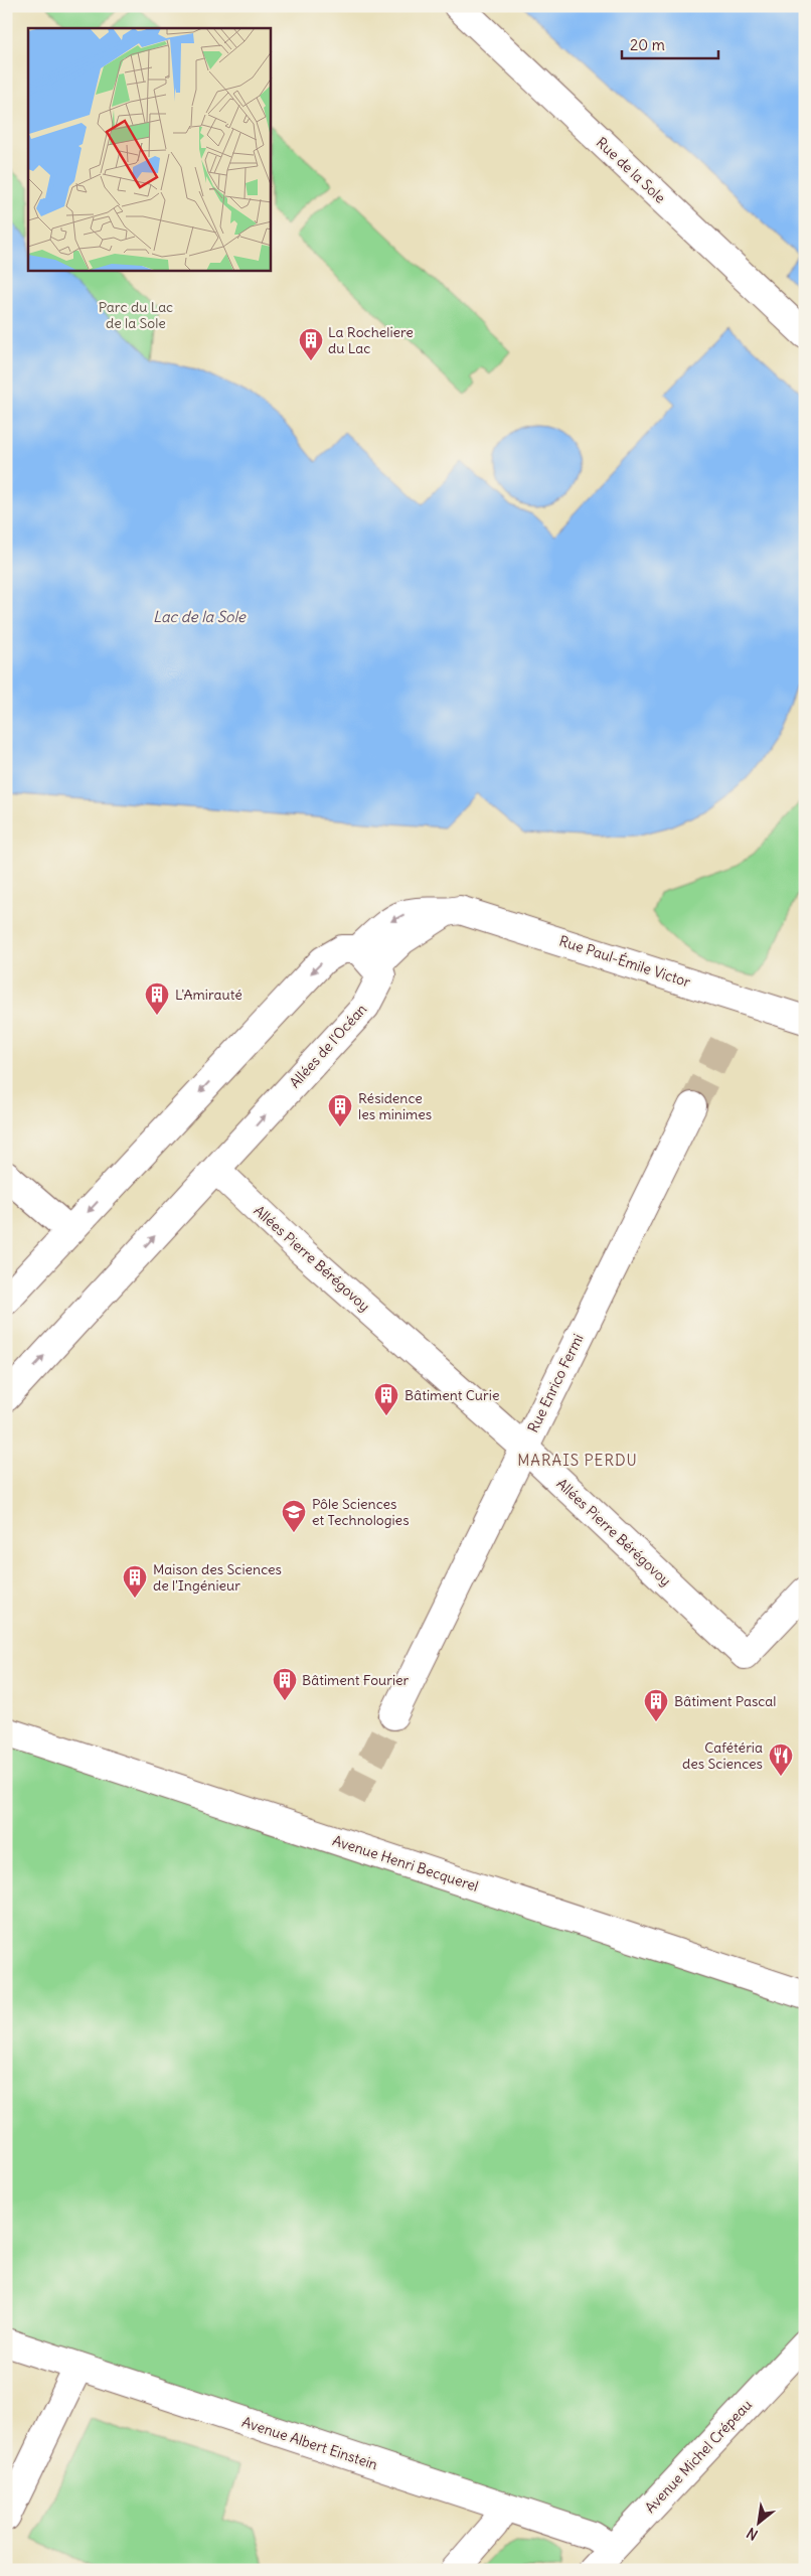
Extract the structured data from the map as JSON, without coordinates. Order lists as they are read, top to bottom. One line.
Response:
{"streets":{"street":["Rue de la Sole","Rue Paul-Émile Victor","Allées de l'Océan","Allées Pierre Bérégovoy","Rue Enrico Fermi","Avenue Henri Becquerel","Avenue Albert Einstein","Avenue Michel Crépeau"]},"crossings":[["Rue Paul-Émile Victor","Allées de l'Océan"],["Allées de l'Océan","Allées Pierre Bérégovoy"],["Allées Pierre Bérégovoy","Rue Enrico Fermi"],["Avenue Albert Einstein","Avenue Michel Crépeau"]],"districts":["MARAIS PERDU"],"water":["Lac de la Sole"],"parks":["Parc du Lac de la Sole"],"places":{"building":["La Rocheliere du Lac","L'Amirauté","Résidence les minimes","Bâtiment Curie","Maison des Sciences de l'Ingénieur","Bâtiment Fourier","Bâtiment Pascal"],"school or university":["Pôle Sciences et Technologies"],"restaurant":["Cafétéria des Sciences"]},"scale_bar":"20 m","north":"bottom left"}
